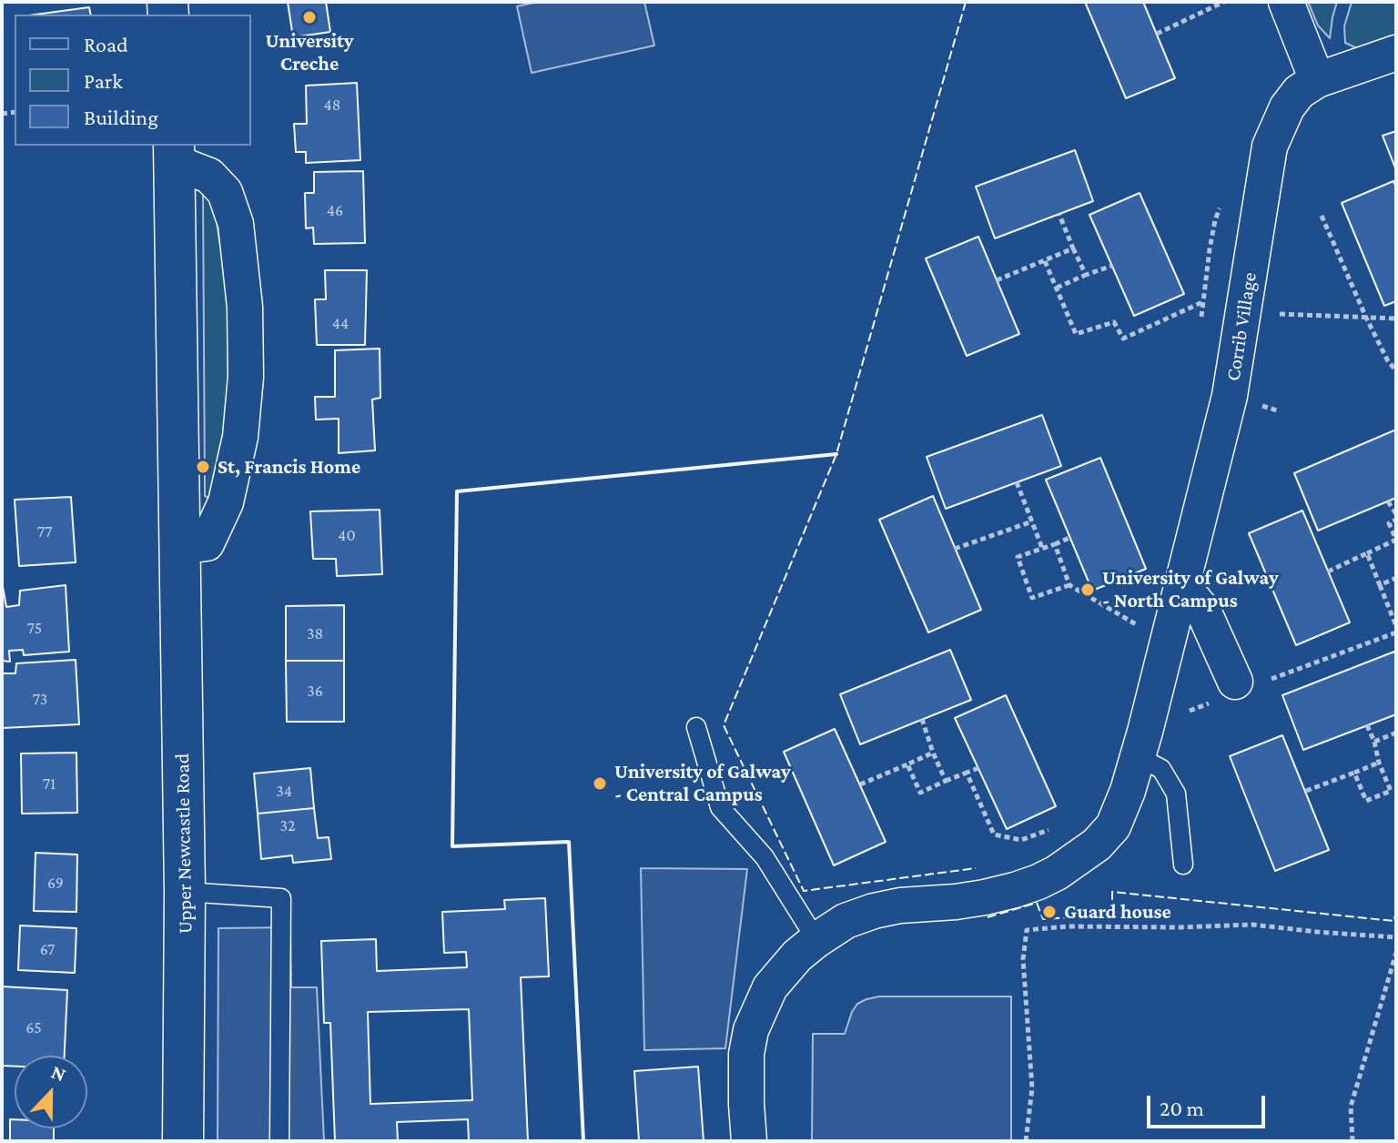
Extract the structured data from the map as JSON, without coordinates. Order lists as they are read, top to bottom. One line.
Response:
{"streets":{"main road":["Upper Newcastle Road"],"street":["Corrib Village"]},"places":["University Creche","St, Francis Home","University of Galway - North Campus","University of Galway - Central Campus","Guard house"],"house_numbers":["48","46","44","77","40","75","38","36","73","71","34","32","69","67","65"],"legend":["Road","Park","Building"],"scale_bar":"20 m","north":"top"}
